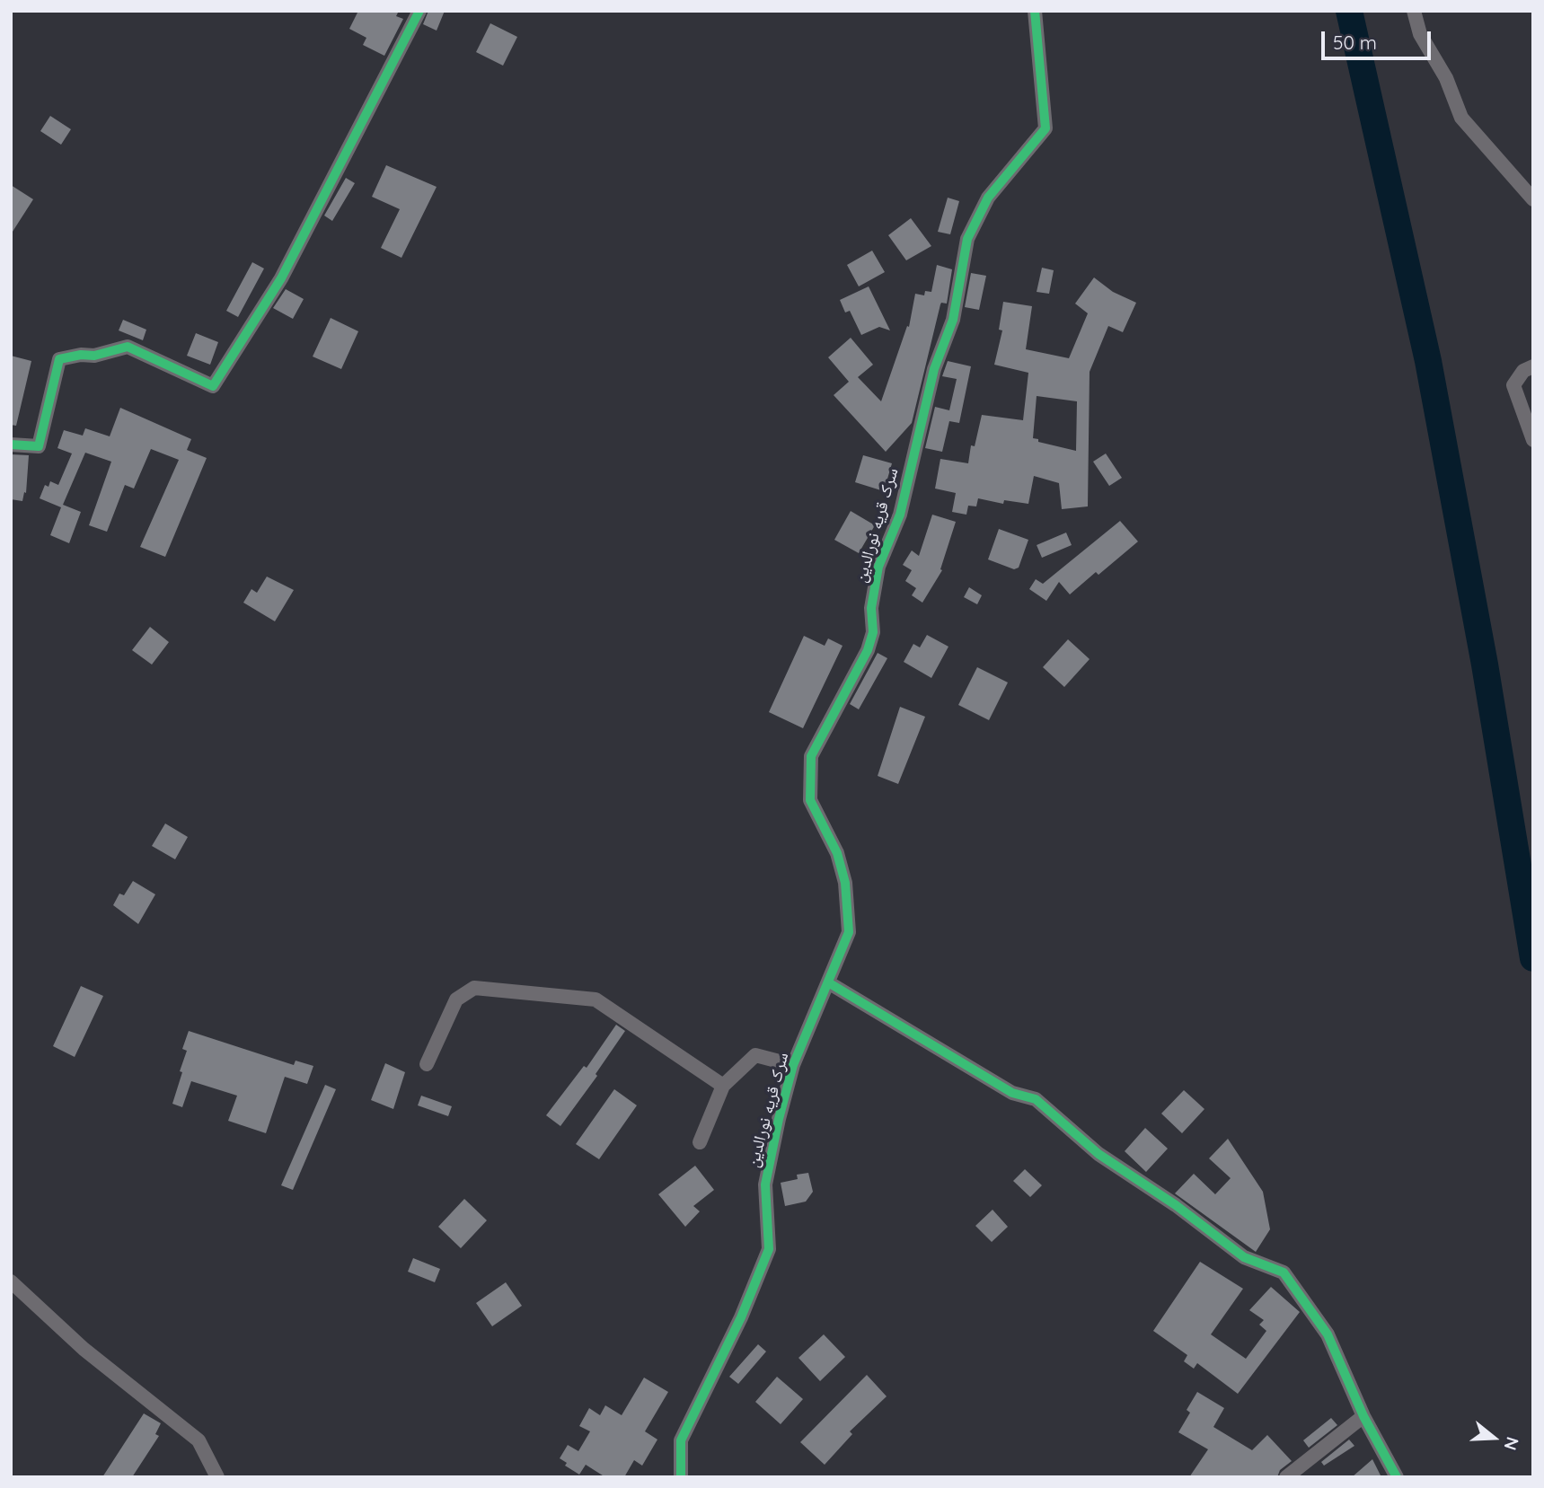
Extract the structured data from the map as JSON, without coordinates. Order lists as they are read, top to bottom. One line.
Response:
{"streets":{"street":["سرک قریه نورالدین"]},"scale_bar":"50 m","north":"right"}
